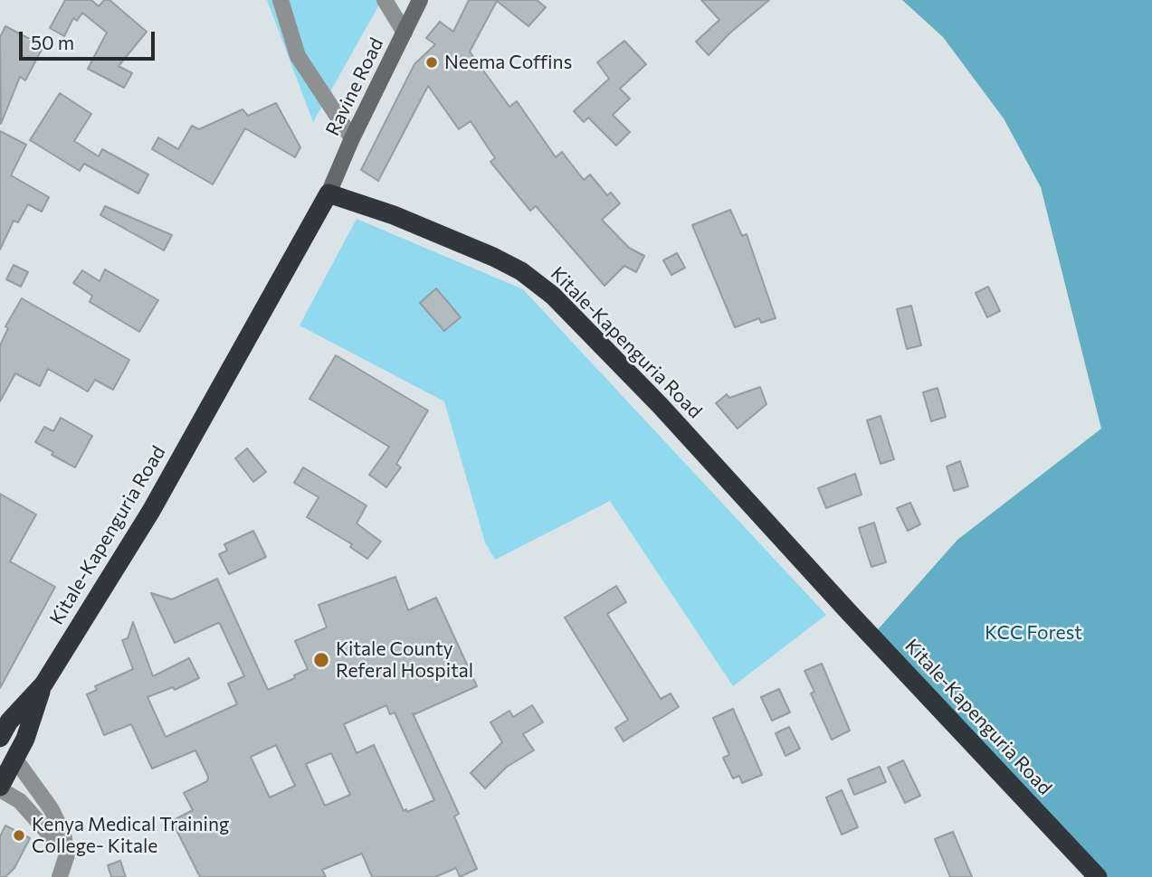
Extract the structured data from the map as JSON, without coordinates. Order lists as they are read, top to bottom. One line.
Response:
{"streets":{"highway":["Kitale-Kapenguria Road"],"street":["Ravine Road"]},"crossings":[["Ravine Road","Kitale-Kapenguria Road"]],"parks":["KCC Forest"],"places":["Neema Coffins","Kitale County Referal Hospital","Kenya Medical Training College- Kitale"],"scale_bar":"50 m"}
